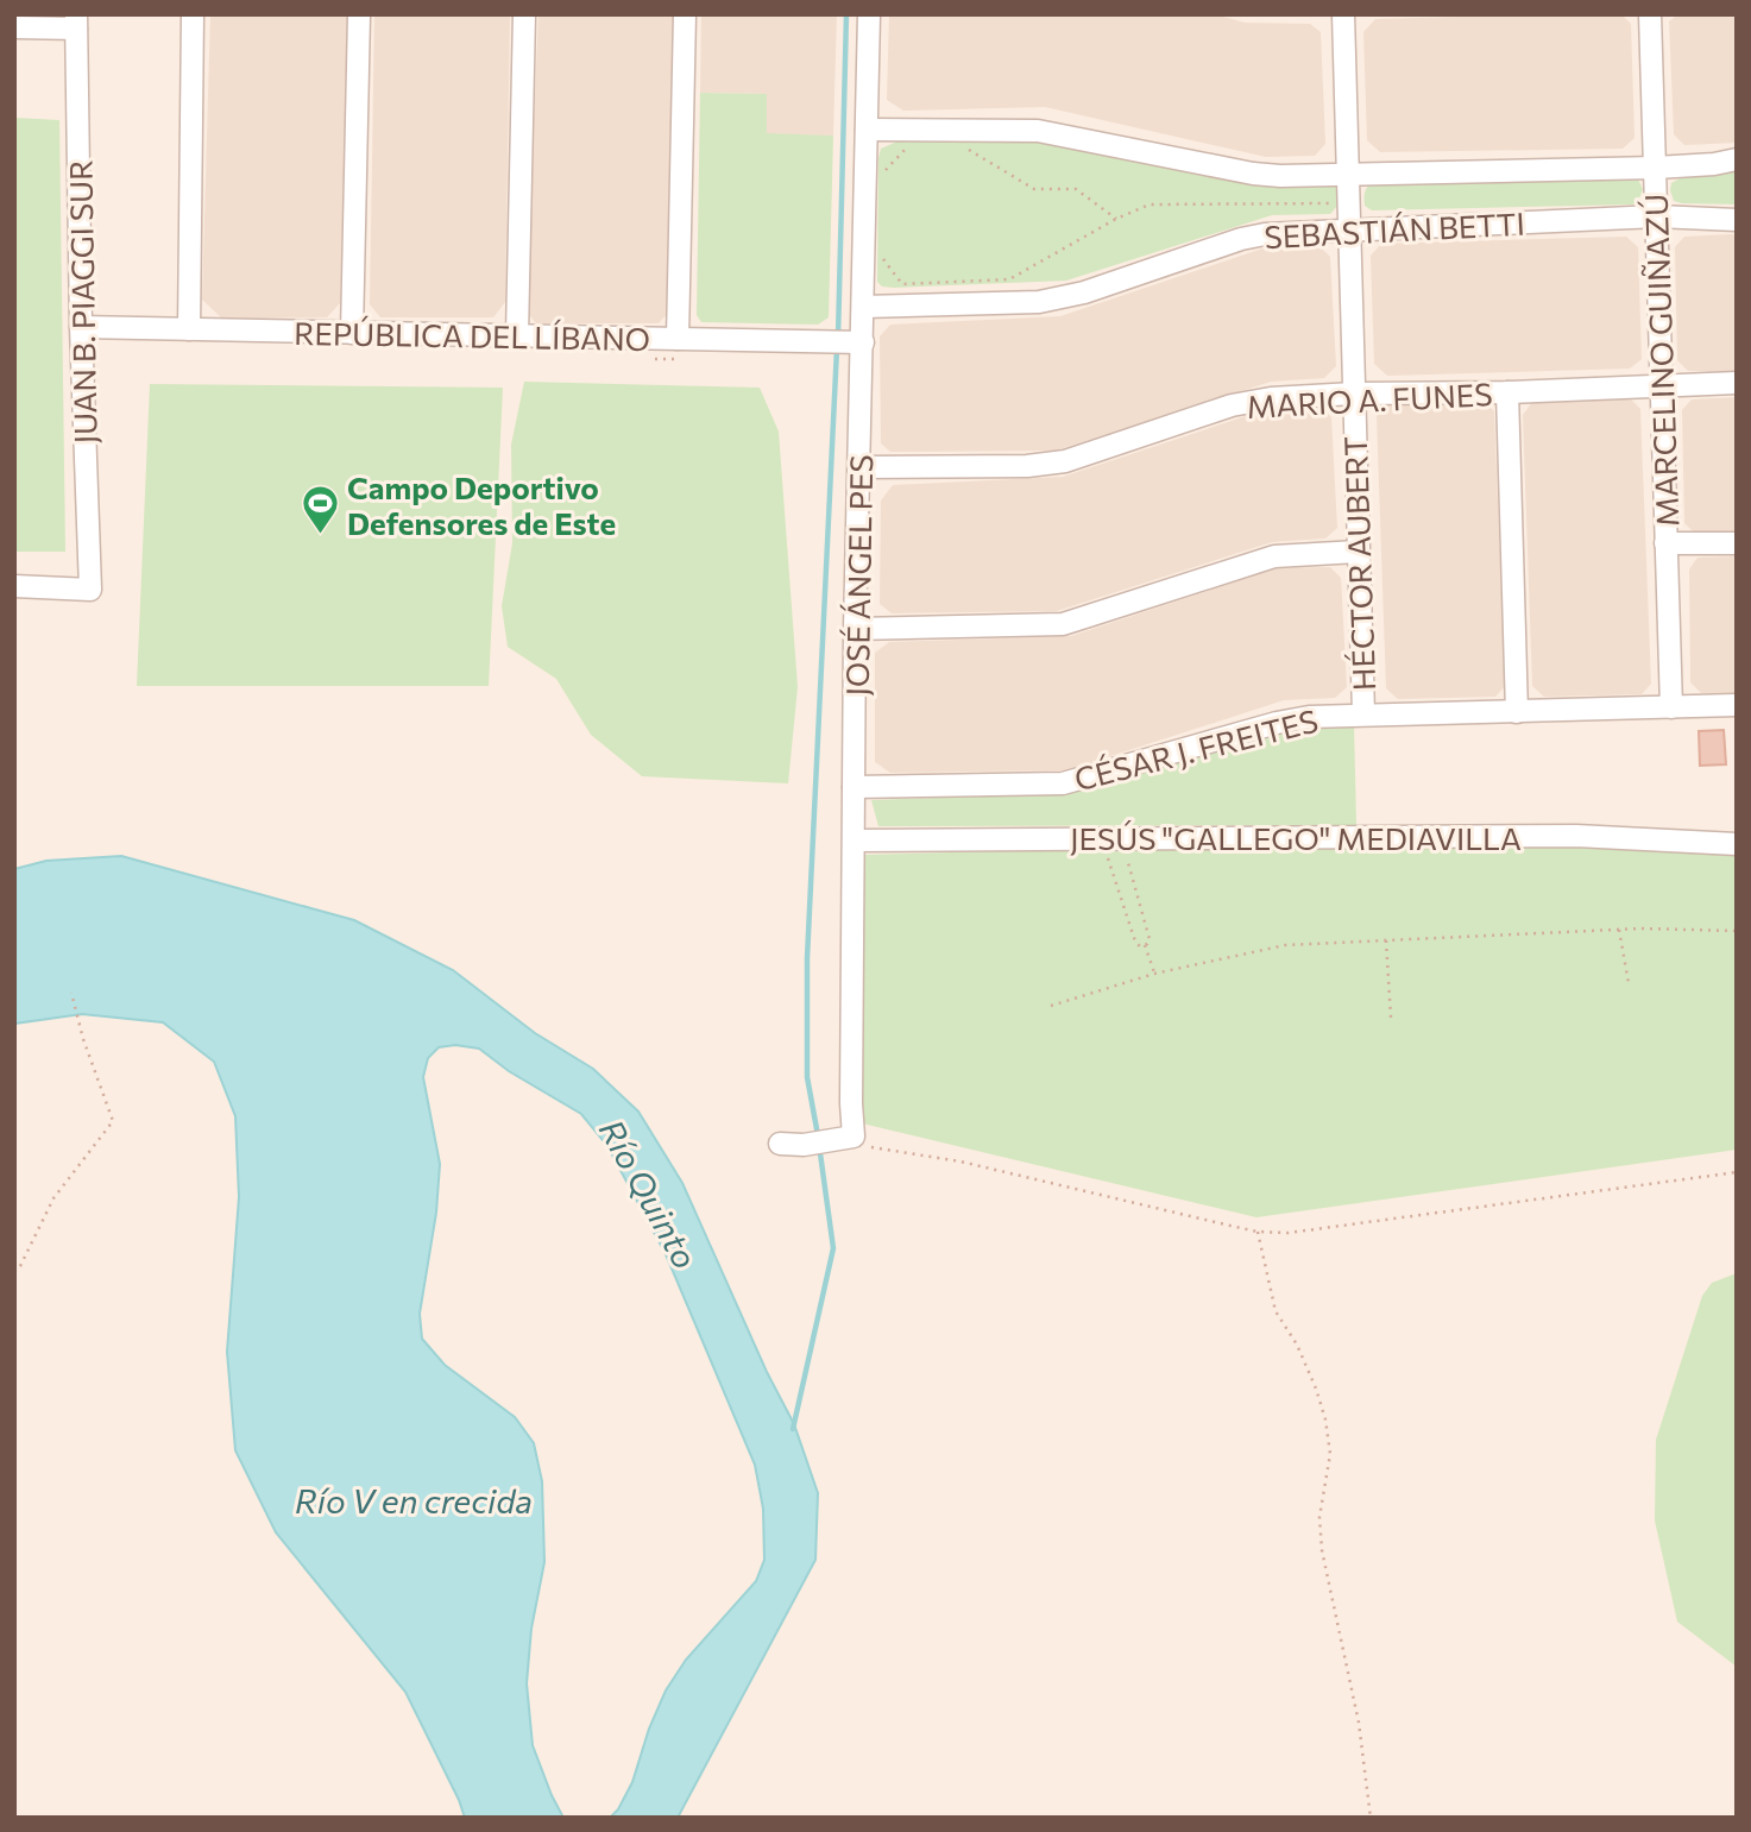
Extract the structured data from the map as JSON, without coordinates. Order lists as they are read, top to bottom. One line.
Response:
{"streets":{"street":["SEBASTIÁN BETTI","JUAN B. PIAGGI SUR","REPÚBLICA DEL LÍBANO","MARCELINO GUIÑAZÚ","MARIO A. FUNES","HÉCTOR AUBERT","JOSÉ ÁNGEL PES","CÉSAR J. FREITES","JESÚS \"GALLEGO\" MEDIAVILLA"]},"crossings":[["SEBASTIÁN BETTI","MARCELINO GUIÑAZÚ"],["SEBASTIÁN BETTI","HÉCTOR AUBERT"],["SEBASTIÁN BETTI","JOSÉ ÁNGEL PES"],["JUAN B. PIAGGI SUR","REPÚBLICA DEL LÍBANO"],["REPÚBLICA DEL LÍBANO","JOSÉ ÁNGEL PES"],["MARCELINO GUIÑAZÚ","MARIO A. FUNES"],["MARCELINO GUIÑAZÚ","CÉSAR J. FREITES"],["MARIO A. FUNES","HÉCTOR AUBERT"],["MARIO A. FUNES","JOSÉ ÁNGEL PES"],["HÉCTOR AUBERT","CÉSAR J. FREITES"],["JOSÉ ÁNGEL PES","CÉSAR J. FREITES"],["JOSÉ ÁNGEL PES","JESÚS \"GALLEGO\" MEDIAVILLA"]],"water":["Río Quinto","Río V en crecida"],"places":{"sports":["Campo Deportivo Defensores de Este"]}}
